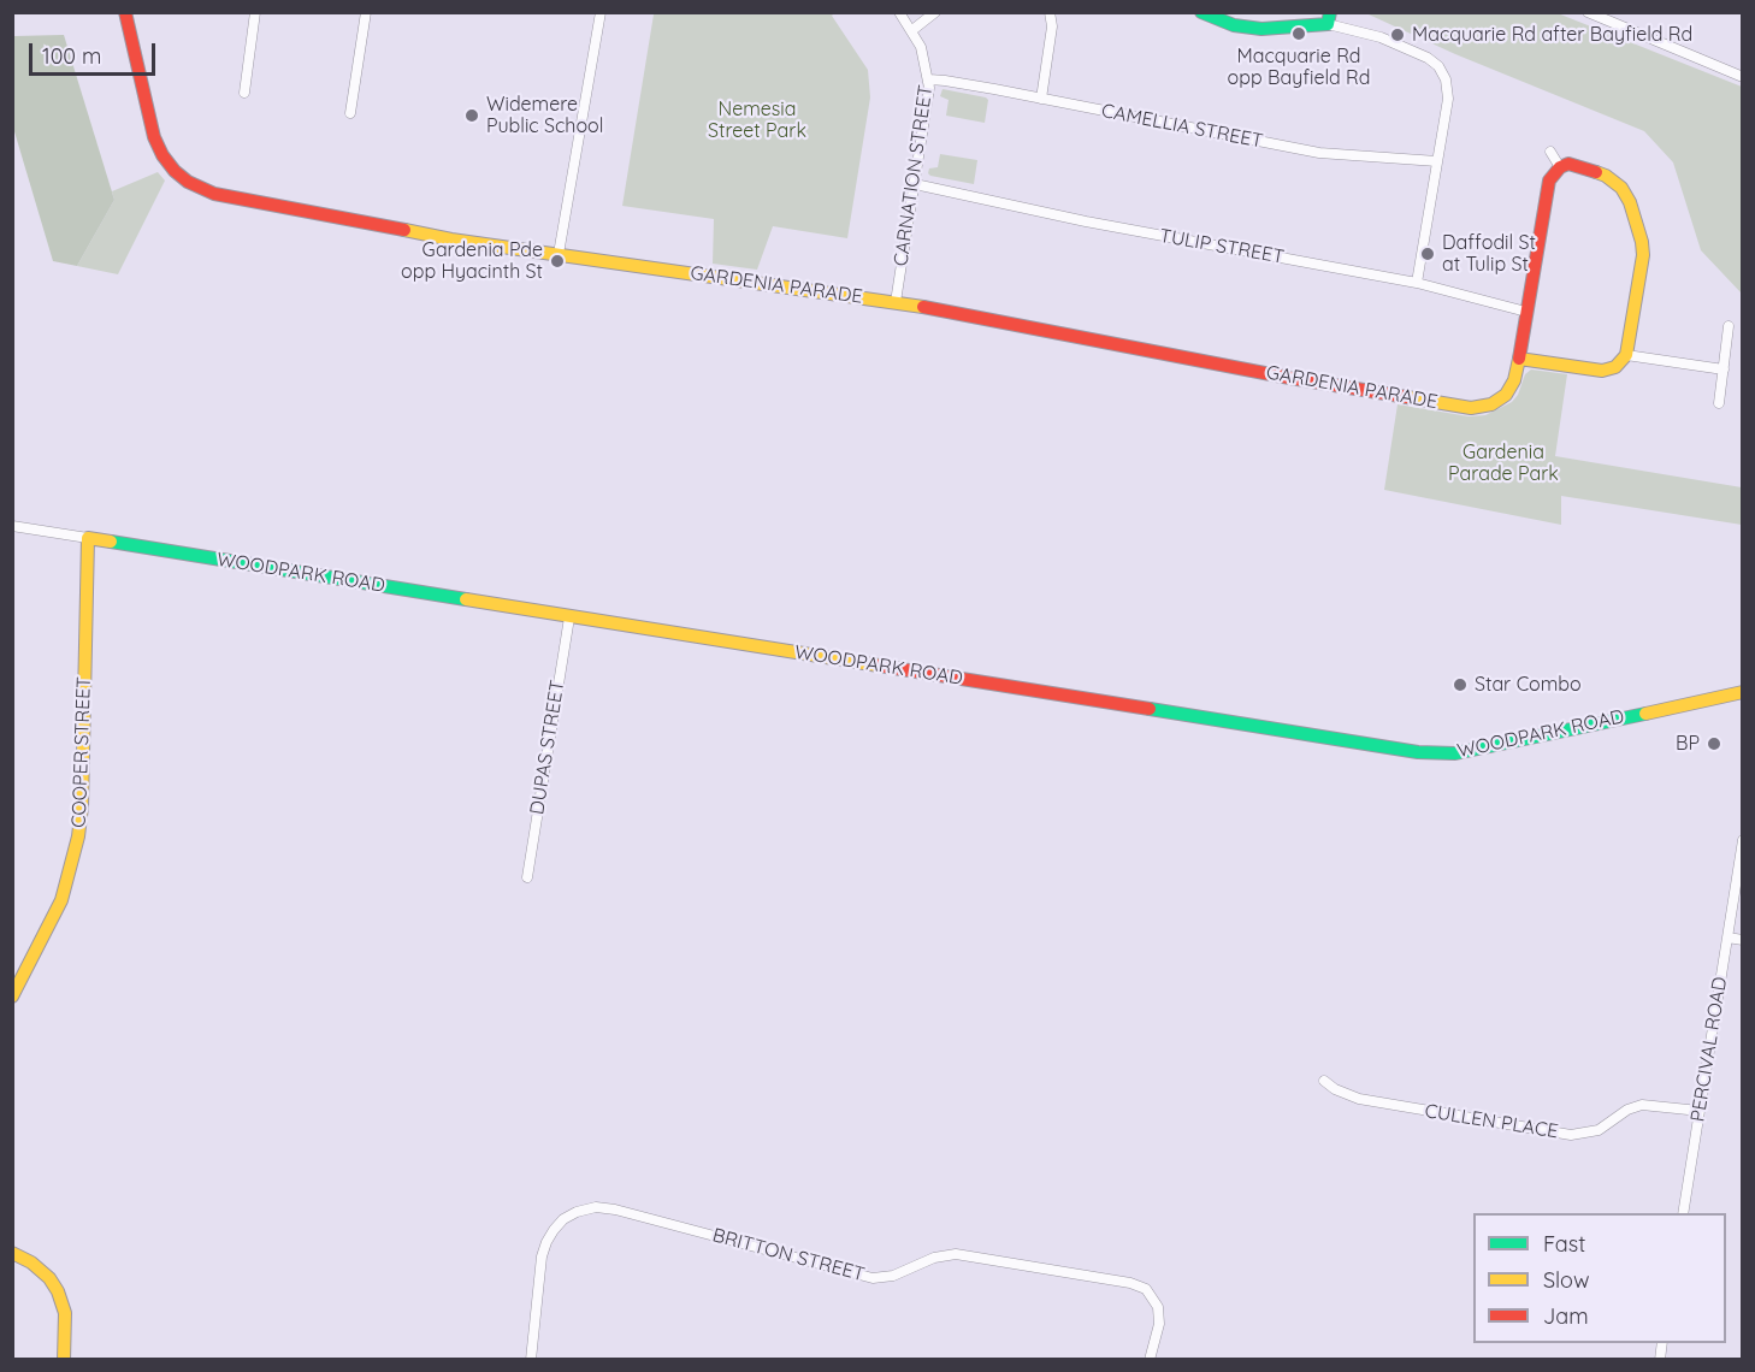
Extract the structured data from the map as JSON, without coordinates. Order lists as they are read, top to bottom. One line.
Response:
{"streets":{"street":["CAMELLIA STREET","CARNATION STREET","TULIP STREET","GARDENIA PARADE","WOODPARK ROAD","DUPAS STREET","COOPER STREET","PERCIVAL ROAD","CULLEN PLACE","BRITTON STREET"]},"crossings":[["CAMELLIA STREET","CARNATION STREET"],["CARNATION STREET","TULIP STREET"],["CARNATION STREET","GARDENIA PARADE"],["TULIP STREET","GARDENIA PARADE"],["WOODPARK ROAD","DUPAS STREET"],["WOODPARK ROAD","COOPER STREET"],["PERCIVAL ROAD","CULLEN PLACE"]],"parks":["Nemesia Street Park","Gardenia Parade Park"],"places":["Macquarie Rd opp Bayfield Rd","Macquarie Rd after Bayfield Rd","Widemere Public School","Daffodil St at Tulip St","Gardenia Pde opp Hyacinth St","Star Combo","BP"],"legend":["Fast","Slow","Jam"],"scale_bar":"100 m"}
